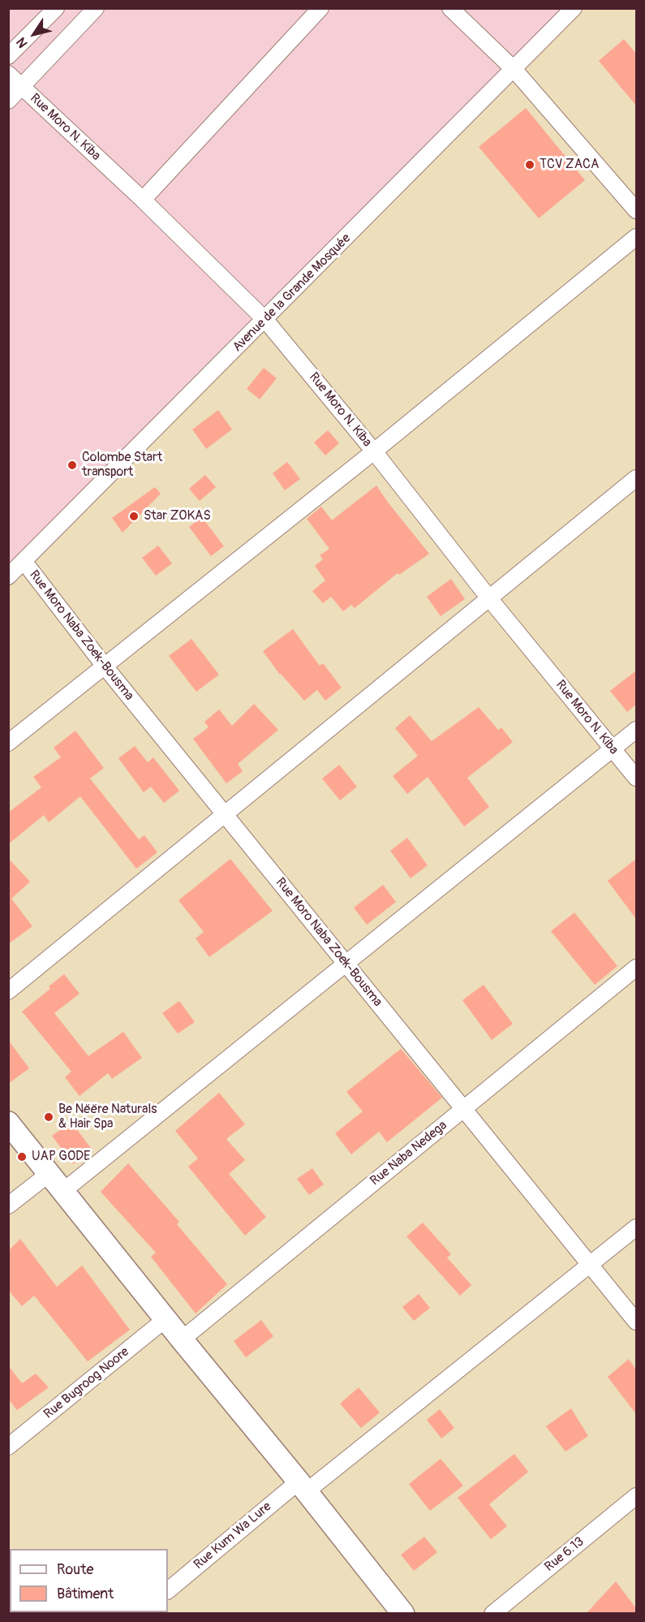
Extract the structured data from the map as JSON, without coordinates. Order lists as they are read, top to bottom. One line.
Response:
{"streets":{"street":["Rue Moro N. Kiba","Avenue de la Grande Mosquée","Rue Moro Naba Zoek-Bousma","Rue Naba Nedega","Rue Bugroog Noore","Rue Kum Wa Lure","Rue 6.13"]},"crossings":[["Rue Moro N. Kiba","Avenue de la Grande Mosquée"],["Avenue de la Grande Mosquée","Rue Moro Naba Zoek-Bousma"],["Rue Moro Naba Zoek-Bousma","Rue Naba Nedega"],["Rue Moro Naba Zoek-Bousma","Rue Kum Wa Lure"]],"places":["TCV ZACA","Colombe Start transport","Star ZOKAS","Be Nëëre Naturals & Hair Spa","UAP GODE"],"legend":["Route","Bâtiment"],"north":"bottom left"}
